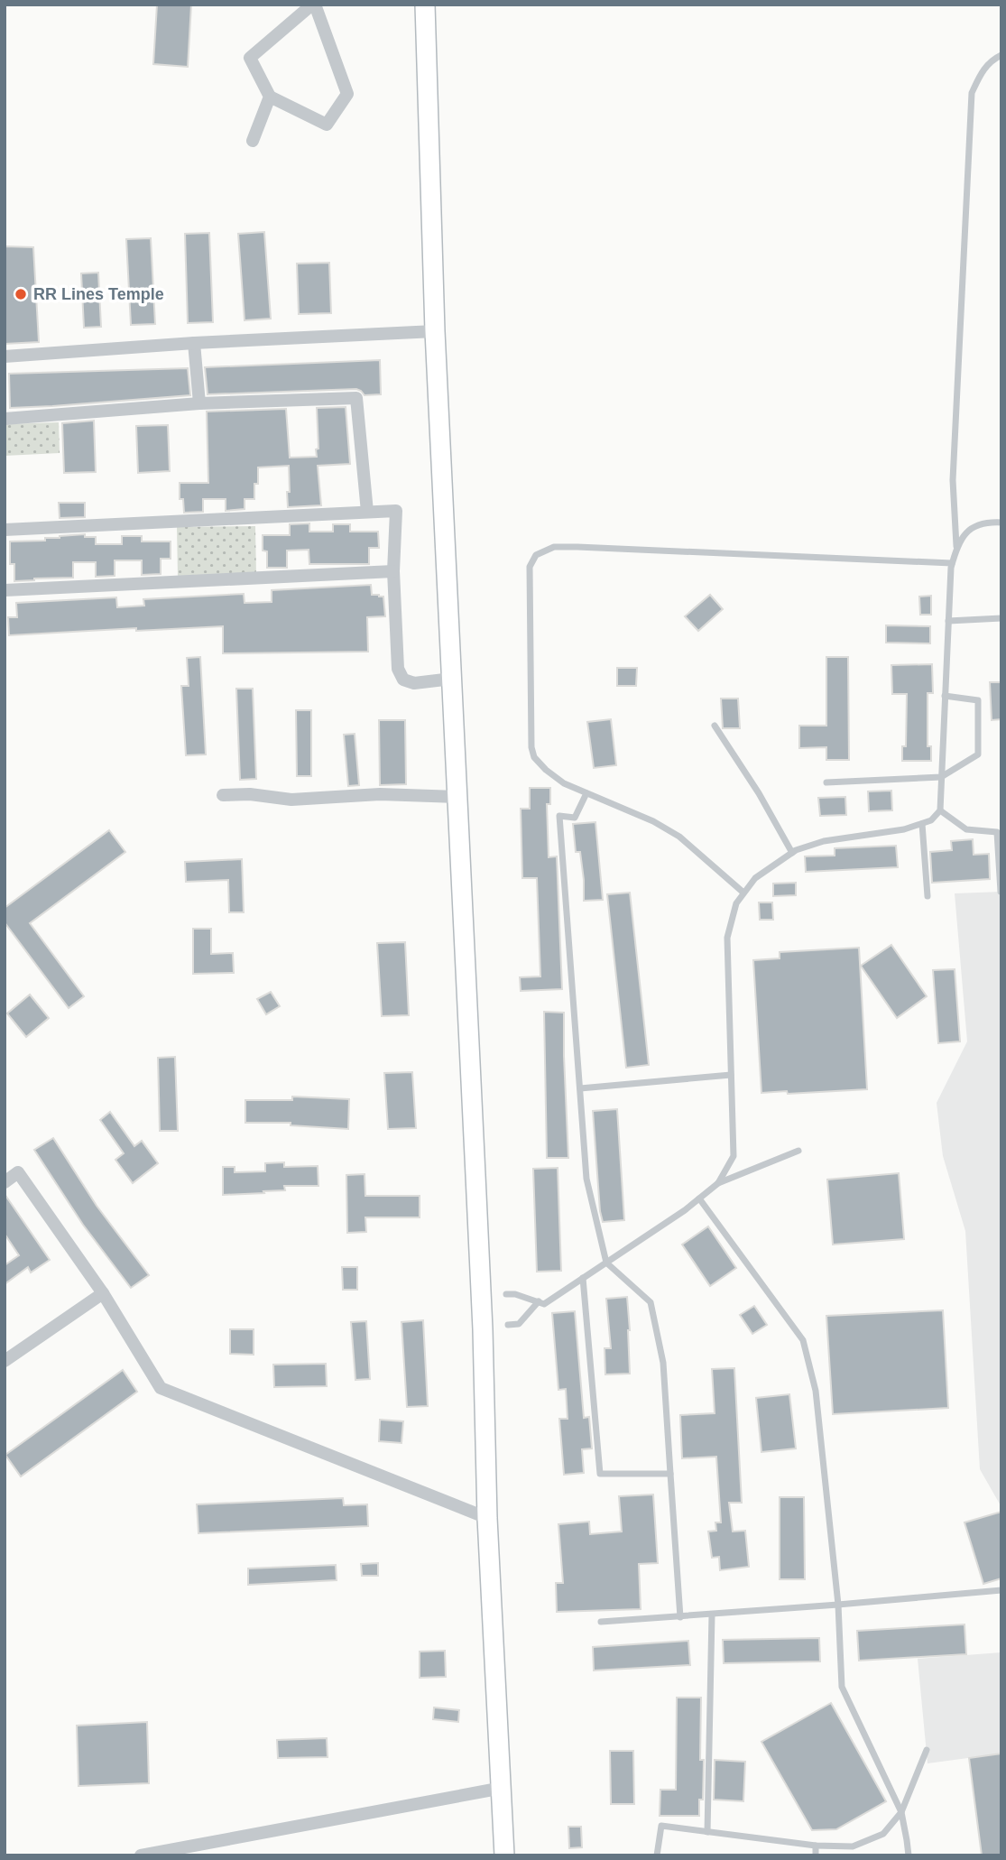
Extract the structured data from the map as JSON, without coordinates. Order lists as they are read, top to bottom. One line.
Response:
{"places":["RR Lines Temple"]}
